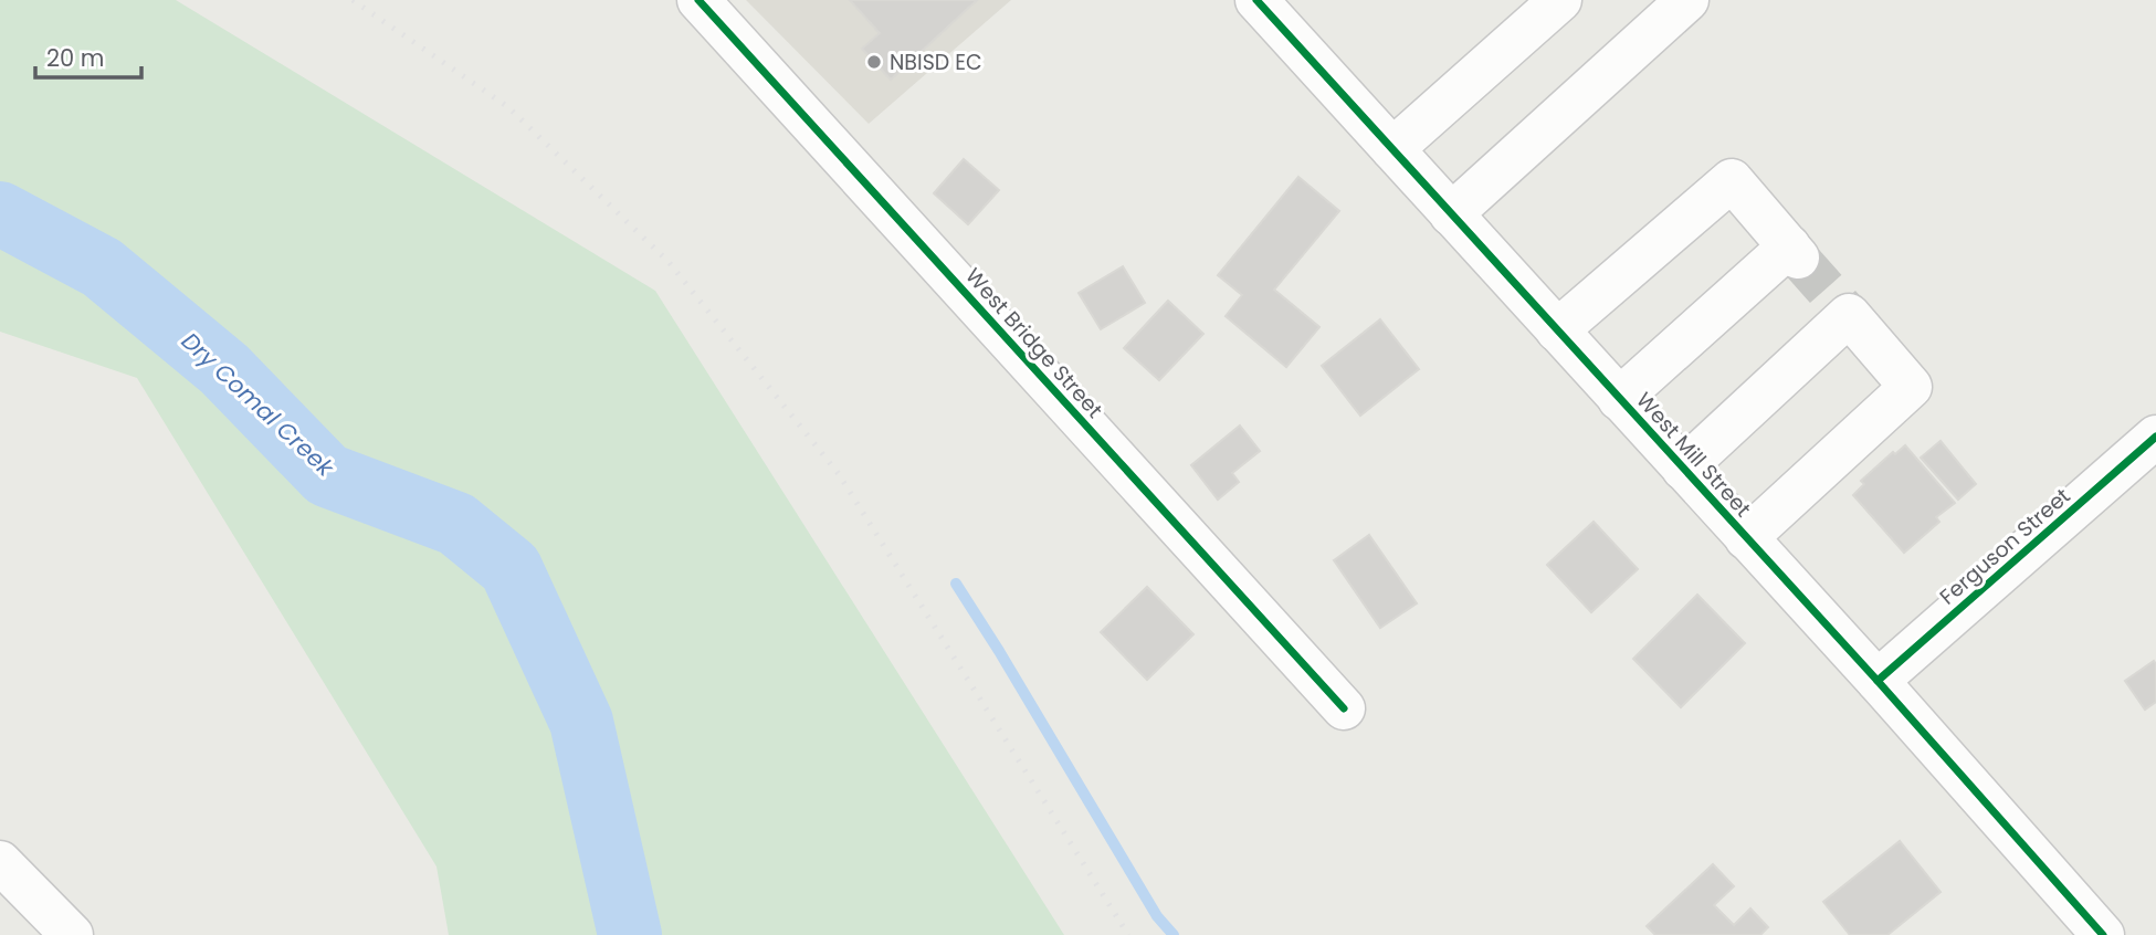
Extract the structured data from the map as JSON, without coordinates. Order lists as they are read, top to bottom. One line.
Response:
{"streets":{"street":["West Bridge Street","West Mill Street","Ferguson Street"]},"crossings":[["West Mill Street","Ferguson Street"]],"water":["Dry Comal Creek"],"places":["NBISD EC"],"scale_bar":"20 m"}
